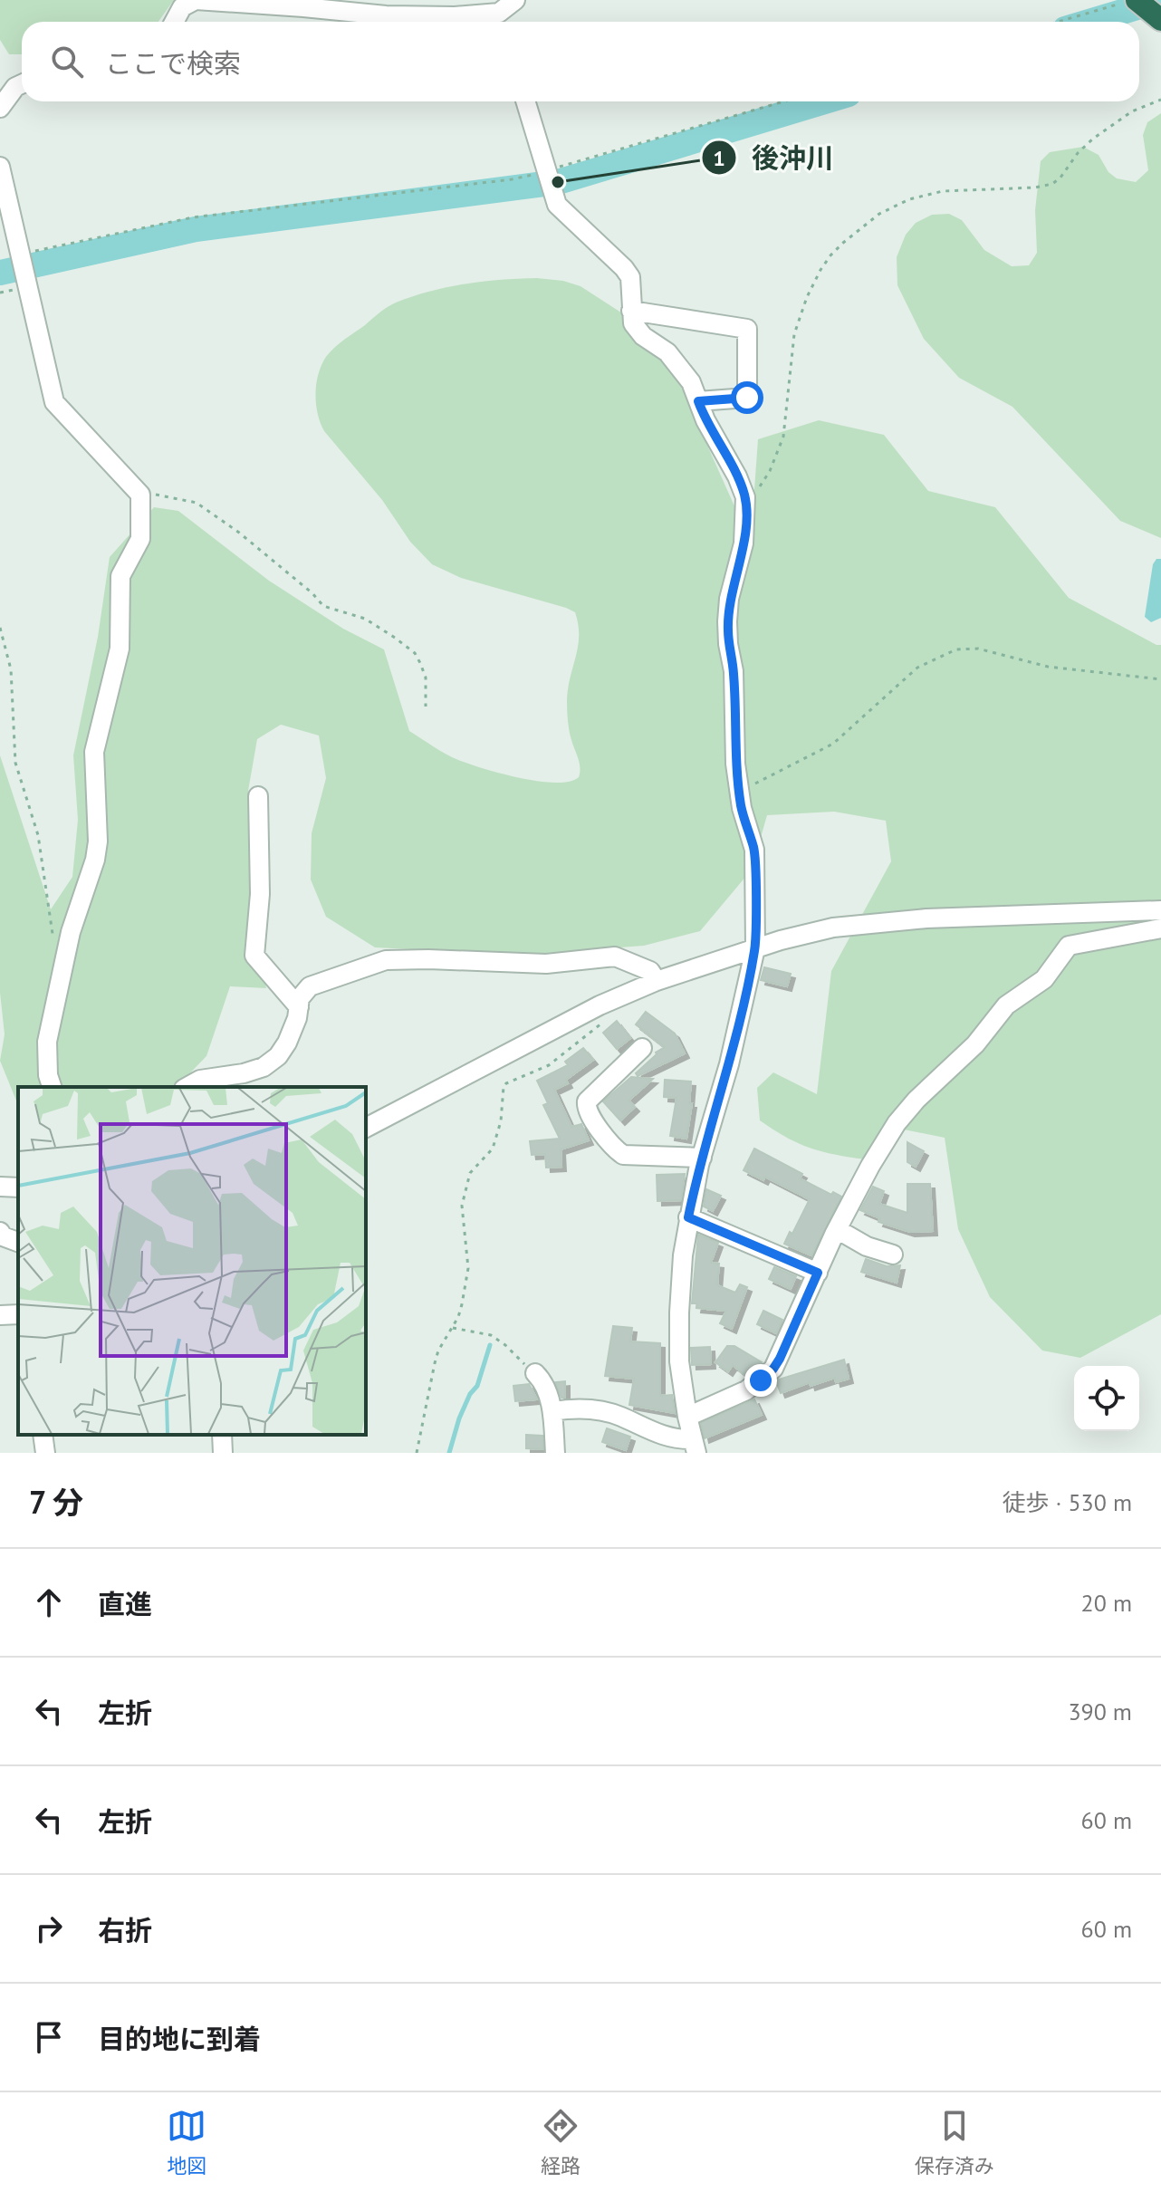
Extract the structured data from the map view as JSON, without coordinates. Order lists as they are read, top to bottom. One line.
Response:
{"places":["後沖川"],"page":{"search":"ここで検索","heading":["7 分","徒歩 · 530 m"],"list":[["直進","20 m"],["左折","390 m"],["左折","60 m"],["右折","60 m"],"目的地に到着"],"nav":["地図","経路","保存済み"]}}
